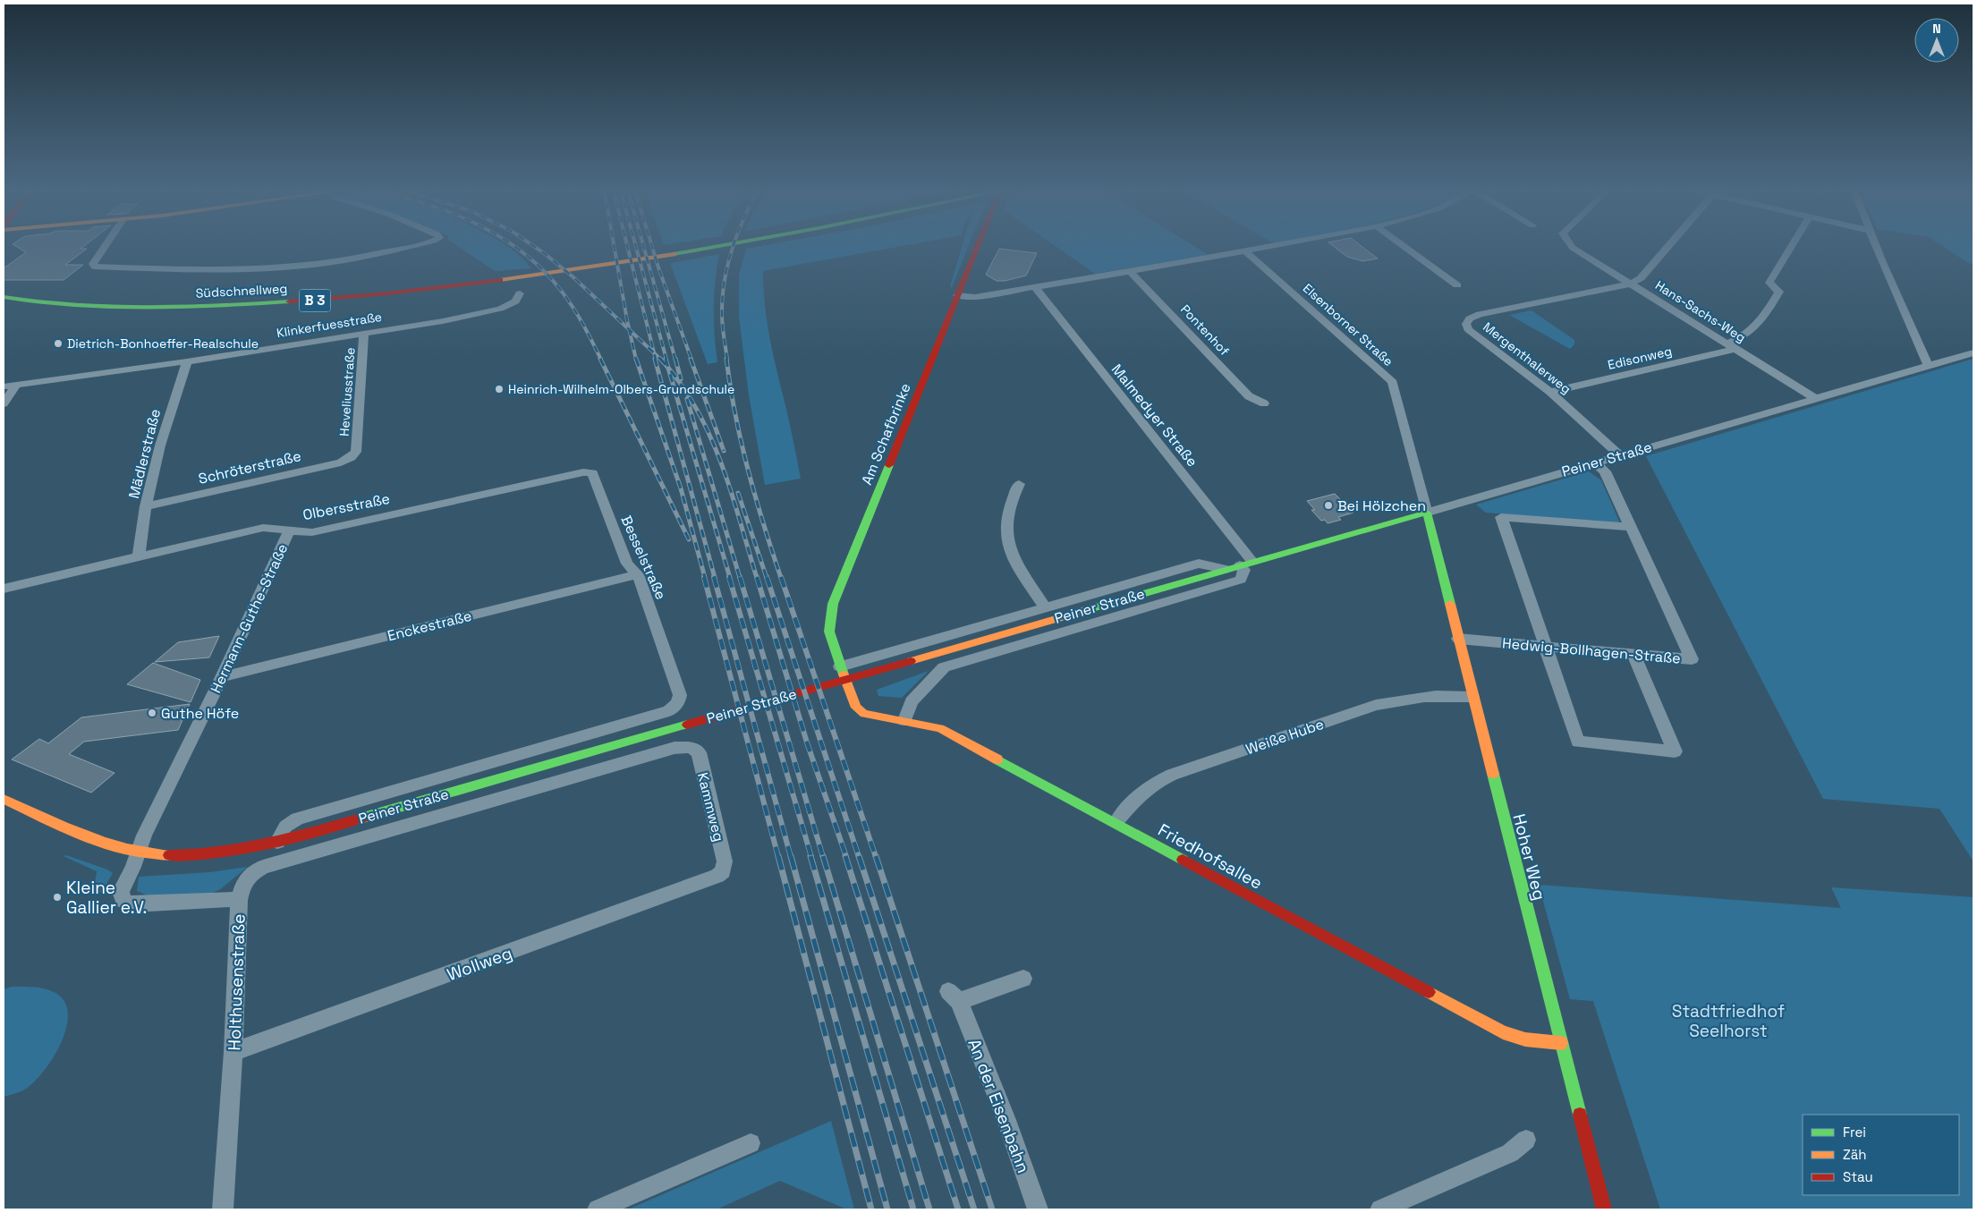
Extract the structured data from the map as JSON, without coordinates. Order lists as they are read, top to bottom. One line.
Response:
{"streets":{"main road":["Südschnellweg","B 3","Am Schafbrinke","Peiner Straße","Friedhofsallee","Hoher Weg"],"street":["Hans-Sachs-Weg","Klinkerfuesstraße","Elsenborner Straße","Pontenhof","Mergenthalerweg","Edisonweg","Heveliusstraße","Malmedyer Straße","Mädlerstraße","Schröterstraße","Olbersstraße","Besselstraße","Hermann-Guthe-Straße","Enckestraße","Hedwig-Bollhagen-Straße","Weiße Hube","Kammweg","Wollweg","Holthusenstraße","An der Eisenbahn"]},"crossings":[["Südschnellweg","B 3"],["Hans-Sachs-Weg","Mergenthalerweg"],["Hans-Sachs-Weg","Edisonweg"],["Hans-Sachs-Weg","Peiner Straße"],["Klinkerfuesstraße","Heveliusstraße"],["Klinkerfuesstraße","Mädlerstraße"],["Elsenborner Straße","Peiner Straße"],["Elsenborner Straße","Hoher Weg"],["Mergenthalerweg","Edisonweg"],["Mergenthalerweg","Peiner Straße"],["Heveliusstraße","Schröterstraße"],["Malmedyer Straße","Peiner Straße"],["Am Schafbrinke","Peiner Straße"],["Am Schafbrinke","Friedhofsallee"],["Mädlerstraße","Schröterstraße"],["Mädlerstraße","Olbersstraße"],["Peiner Straße","Besselstraße"],["Peiner Straße","Hermann-Guthe-Straße"],["Peiner Straße","Hedwig-Bollhagen-Straße"],["Peiner Straße","Kammweg"],["Peiner Straße","Friedhofsallee"],["Peiner Straße","Hoher Weg"],["Peiner Straße","Holthusenstraße"],["Olbersstraße","Besselstraße"],["Olbersstraße","Hermann-Guthe-Straße"],["Besselstraße","Enckestraße"],["Hermann-Guthe-Straße","Enckestraße"],["Hermann-Guthe-Straße","Holthusenstraße"],["Hedwig-Bollhagen-Straße","Hoher Weg"],["Weiße Hube","Friedhofsallee"],["Weiße Hube","Hoher Weg"],["Kammweg","Wollweg"],["Friedhofsallee","Hoher Weg"],["Wollweg","Holthusenstraße"]],"parks":["Stadtfriedhof Seelhorst"],"places":["Dietrich-Bonhoeffer-Realschule","Heinrich-Wilhelm-Olbers-Grundschule","Bei Hölzchen","Guthe Höfe","Kleine Gallier e.V."],"legend":["Frei","Zäh","Stau"],"north":"top"}
